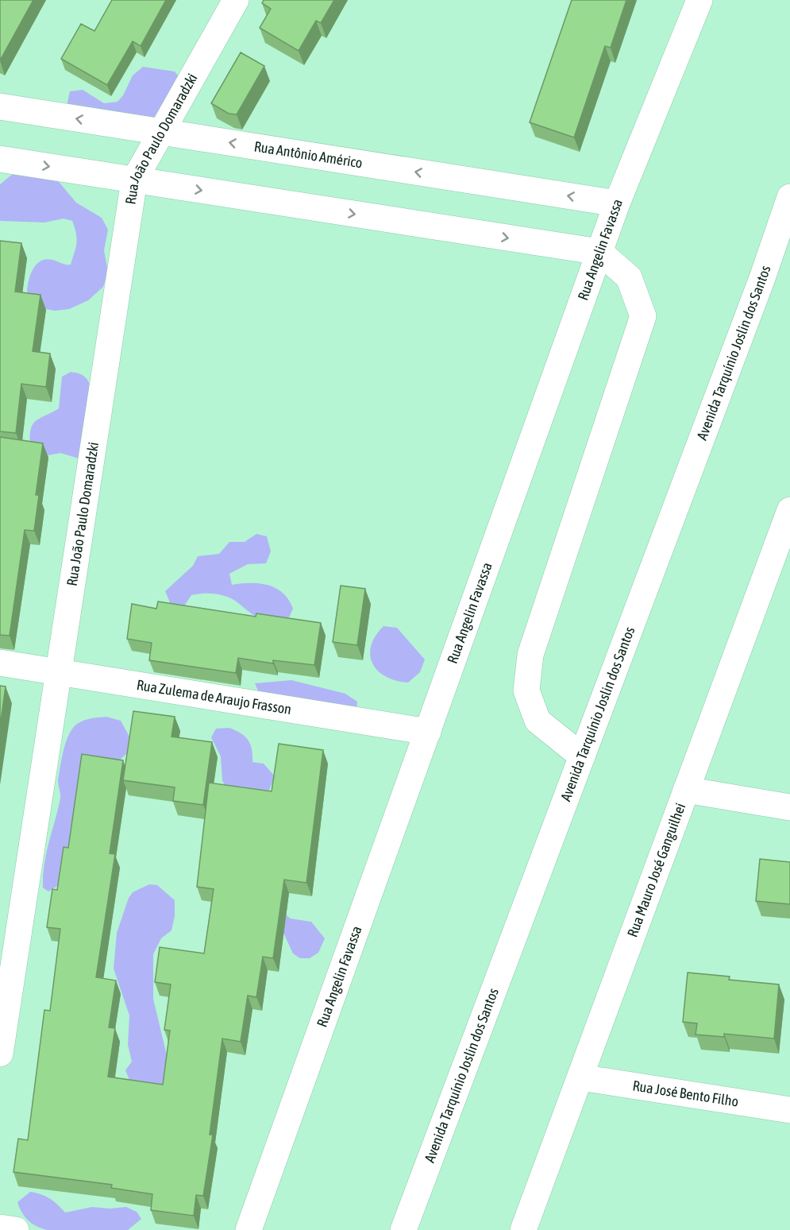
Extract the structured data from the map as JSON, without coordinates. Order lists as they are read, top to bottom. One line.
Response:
{"streets":{"street":["Rua João Paulo Domaradzki","Rua Antônio Américo","Rua Angelin Favassa","Avenida Tarquínio Joslin dos Santos","Rua Zulema de Araujo Frasson","Rua Mauro José Ganguilhei","Rua José Bento Filho"]},"crossings":[["Rua João Paulo Domaradzki","Rua Antônio Américo"],["Rua João Paulo Domaradzki","Rua Zulema de Araujo Frasson"],["Rua Antônio Américo","Rua Angelin Favassa"],["Rua Angelin Favassa","Rua Zulema de Araujo Frasson"],["Rua Mauro José Ganguilhei","Rua José Bento Filho"]]}
